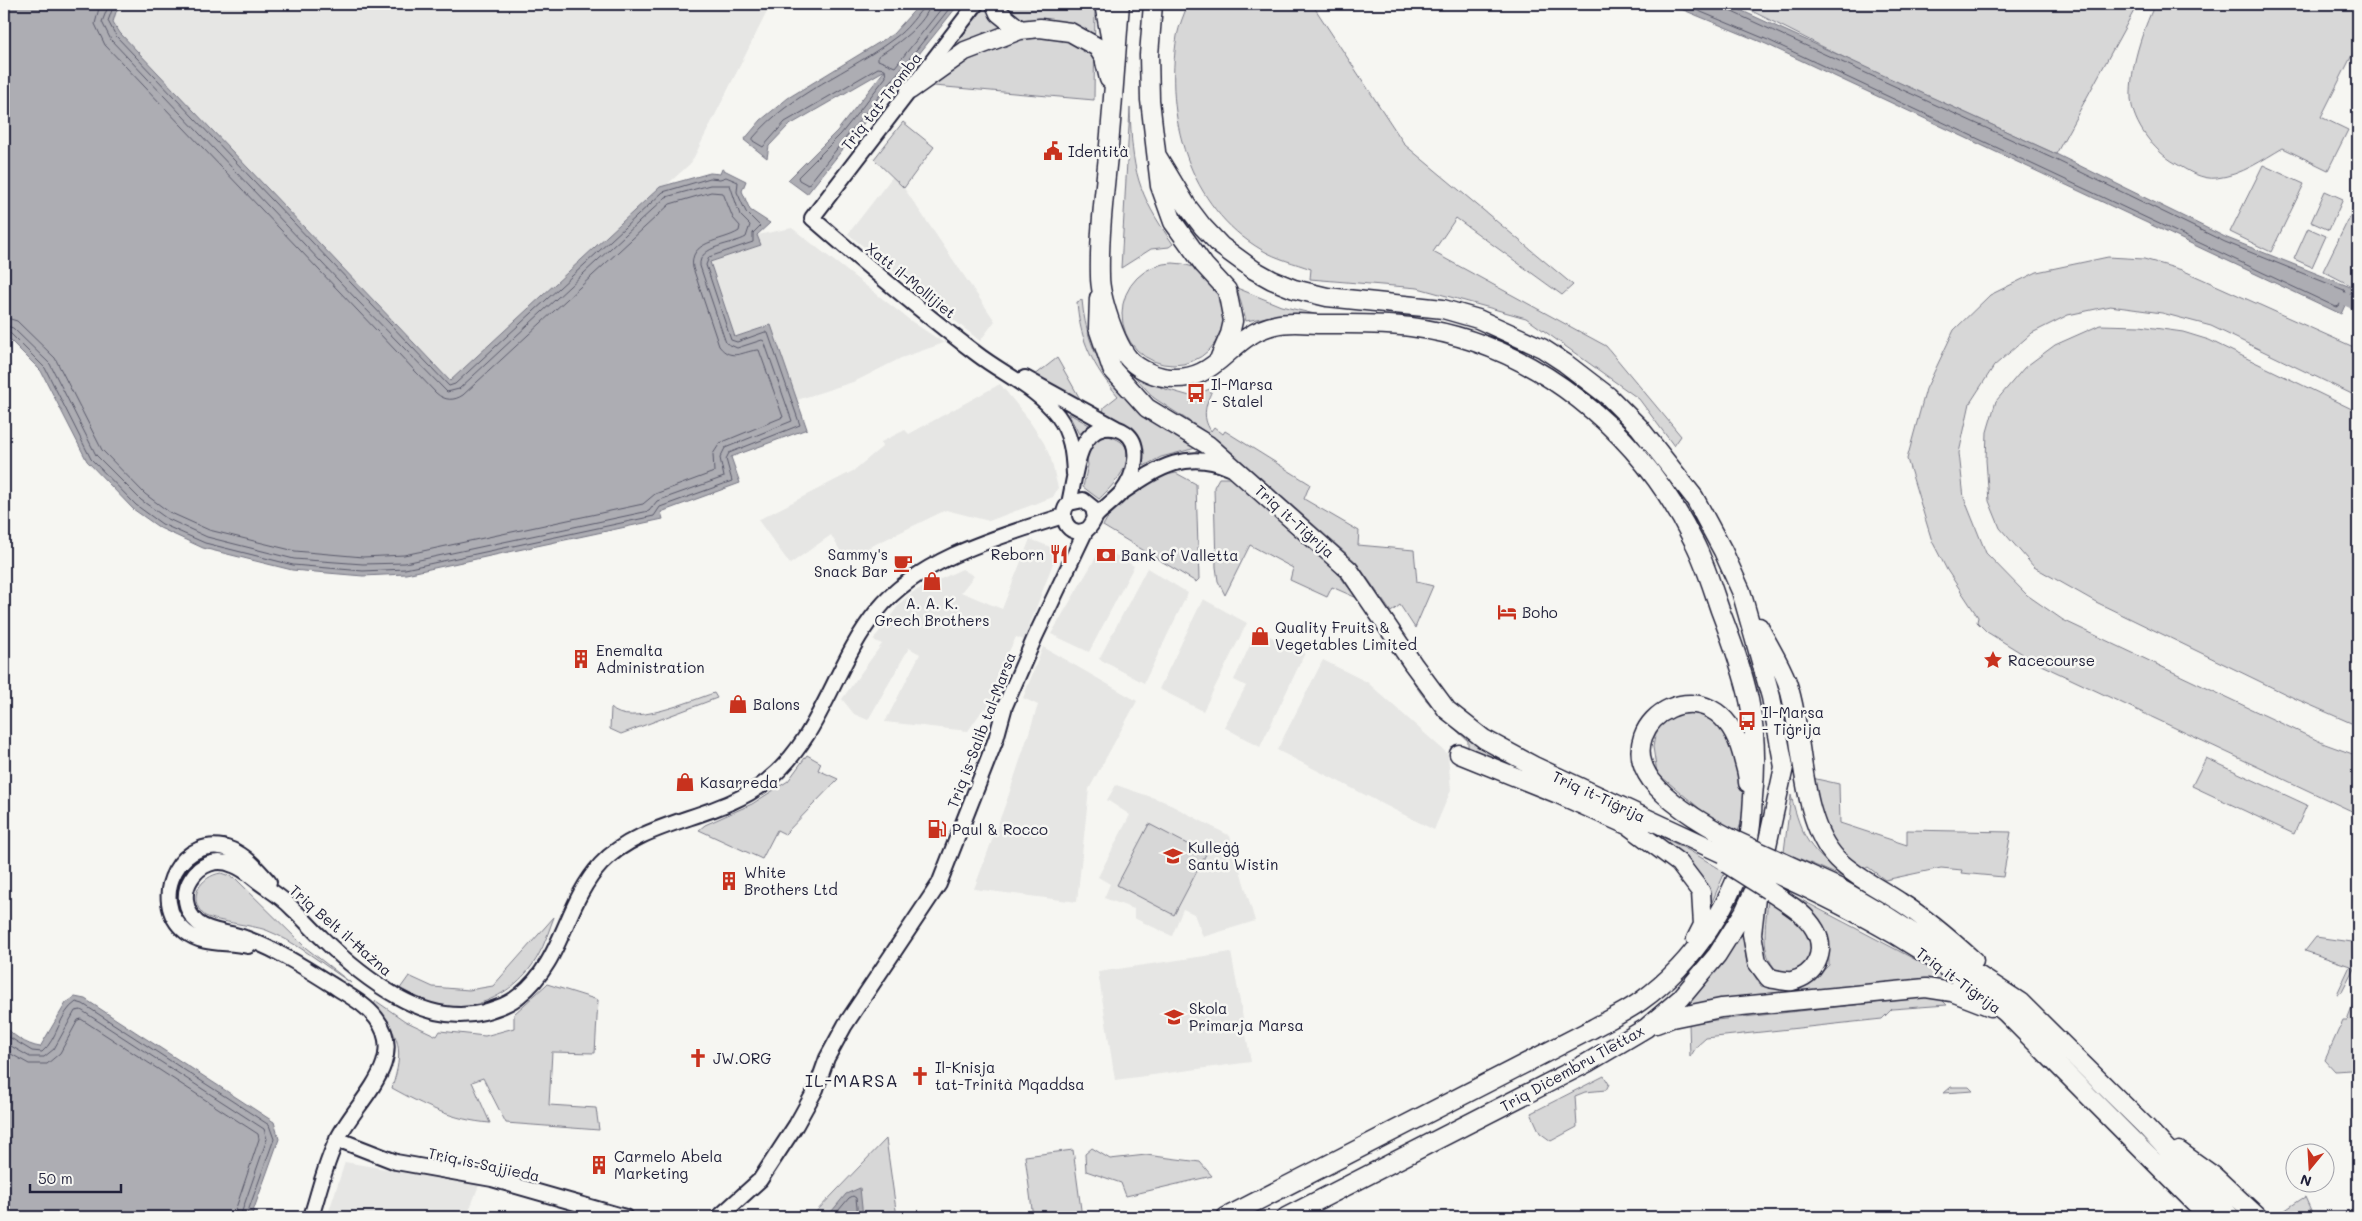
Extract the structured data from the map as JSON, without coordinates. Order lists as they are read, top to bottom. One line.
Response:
{"streets":{"highway":["Triq it-Tiġrija","Triq Diċembru Tlettax"],"street":["Triq tat-Tromba","Xatt il-Mollijiet","Triq is-Salib tal-Marsa","Triq Belt il-Ħażna","Triq is-Sajjieda"]},"crossings":[["Triq tat-Tromba","Xatt il-Mollijiet"],["Xatt il-Mollijiet","Triq is-Salib tal-Marsa"],["Triq it-Tiġrija","Triq Diċembru Tlettax"],["Triq is-Salib tal-Marsa","Triq Belt il-Ħażna"],["Triq Belt il-Ħażna","Triq is-Sajjieda"]],"districts":["IL-MARSA"],"places":{"public building":["Identità"],"bus stop":["Il-Marsa - Stalel","Il-Marsa - Tiġrija"],"restaurant":["Reborn"],"bank":["Bank of Valletta"],"cafe":["Sammy's Snack Bar"],"shop":["A. A. K. Grech Brothers","Quality Fruits & Vegetables Limited","Balons","Kasarreda"],"hotel":["Boho"],"building":["Enemalta Administration","White Brothers Ltd","Carmelo Abela Marketing"],"place":["Racecourse"],"fuel station":["Paul & Rocco"],"school or university":["Kulleġġ Santu Wistin","Skola Primarja Marsa"],"church":["JW.ORG","Il-Knisja tat-Trinità Mqaddsa"]},"scale_bar":"50 m","north":"bottom"}
